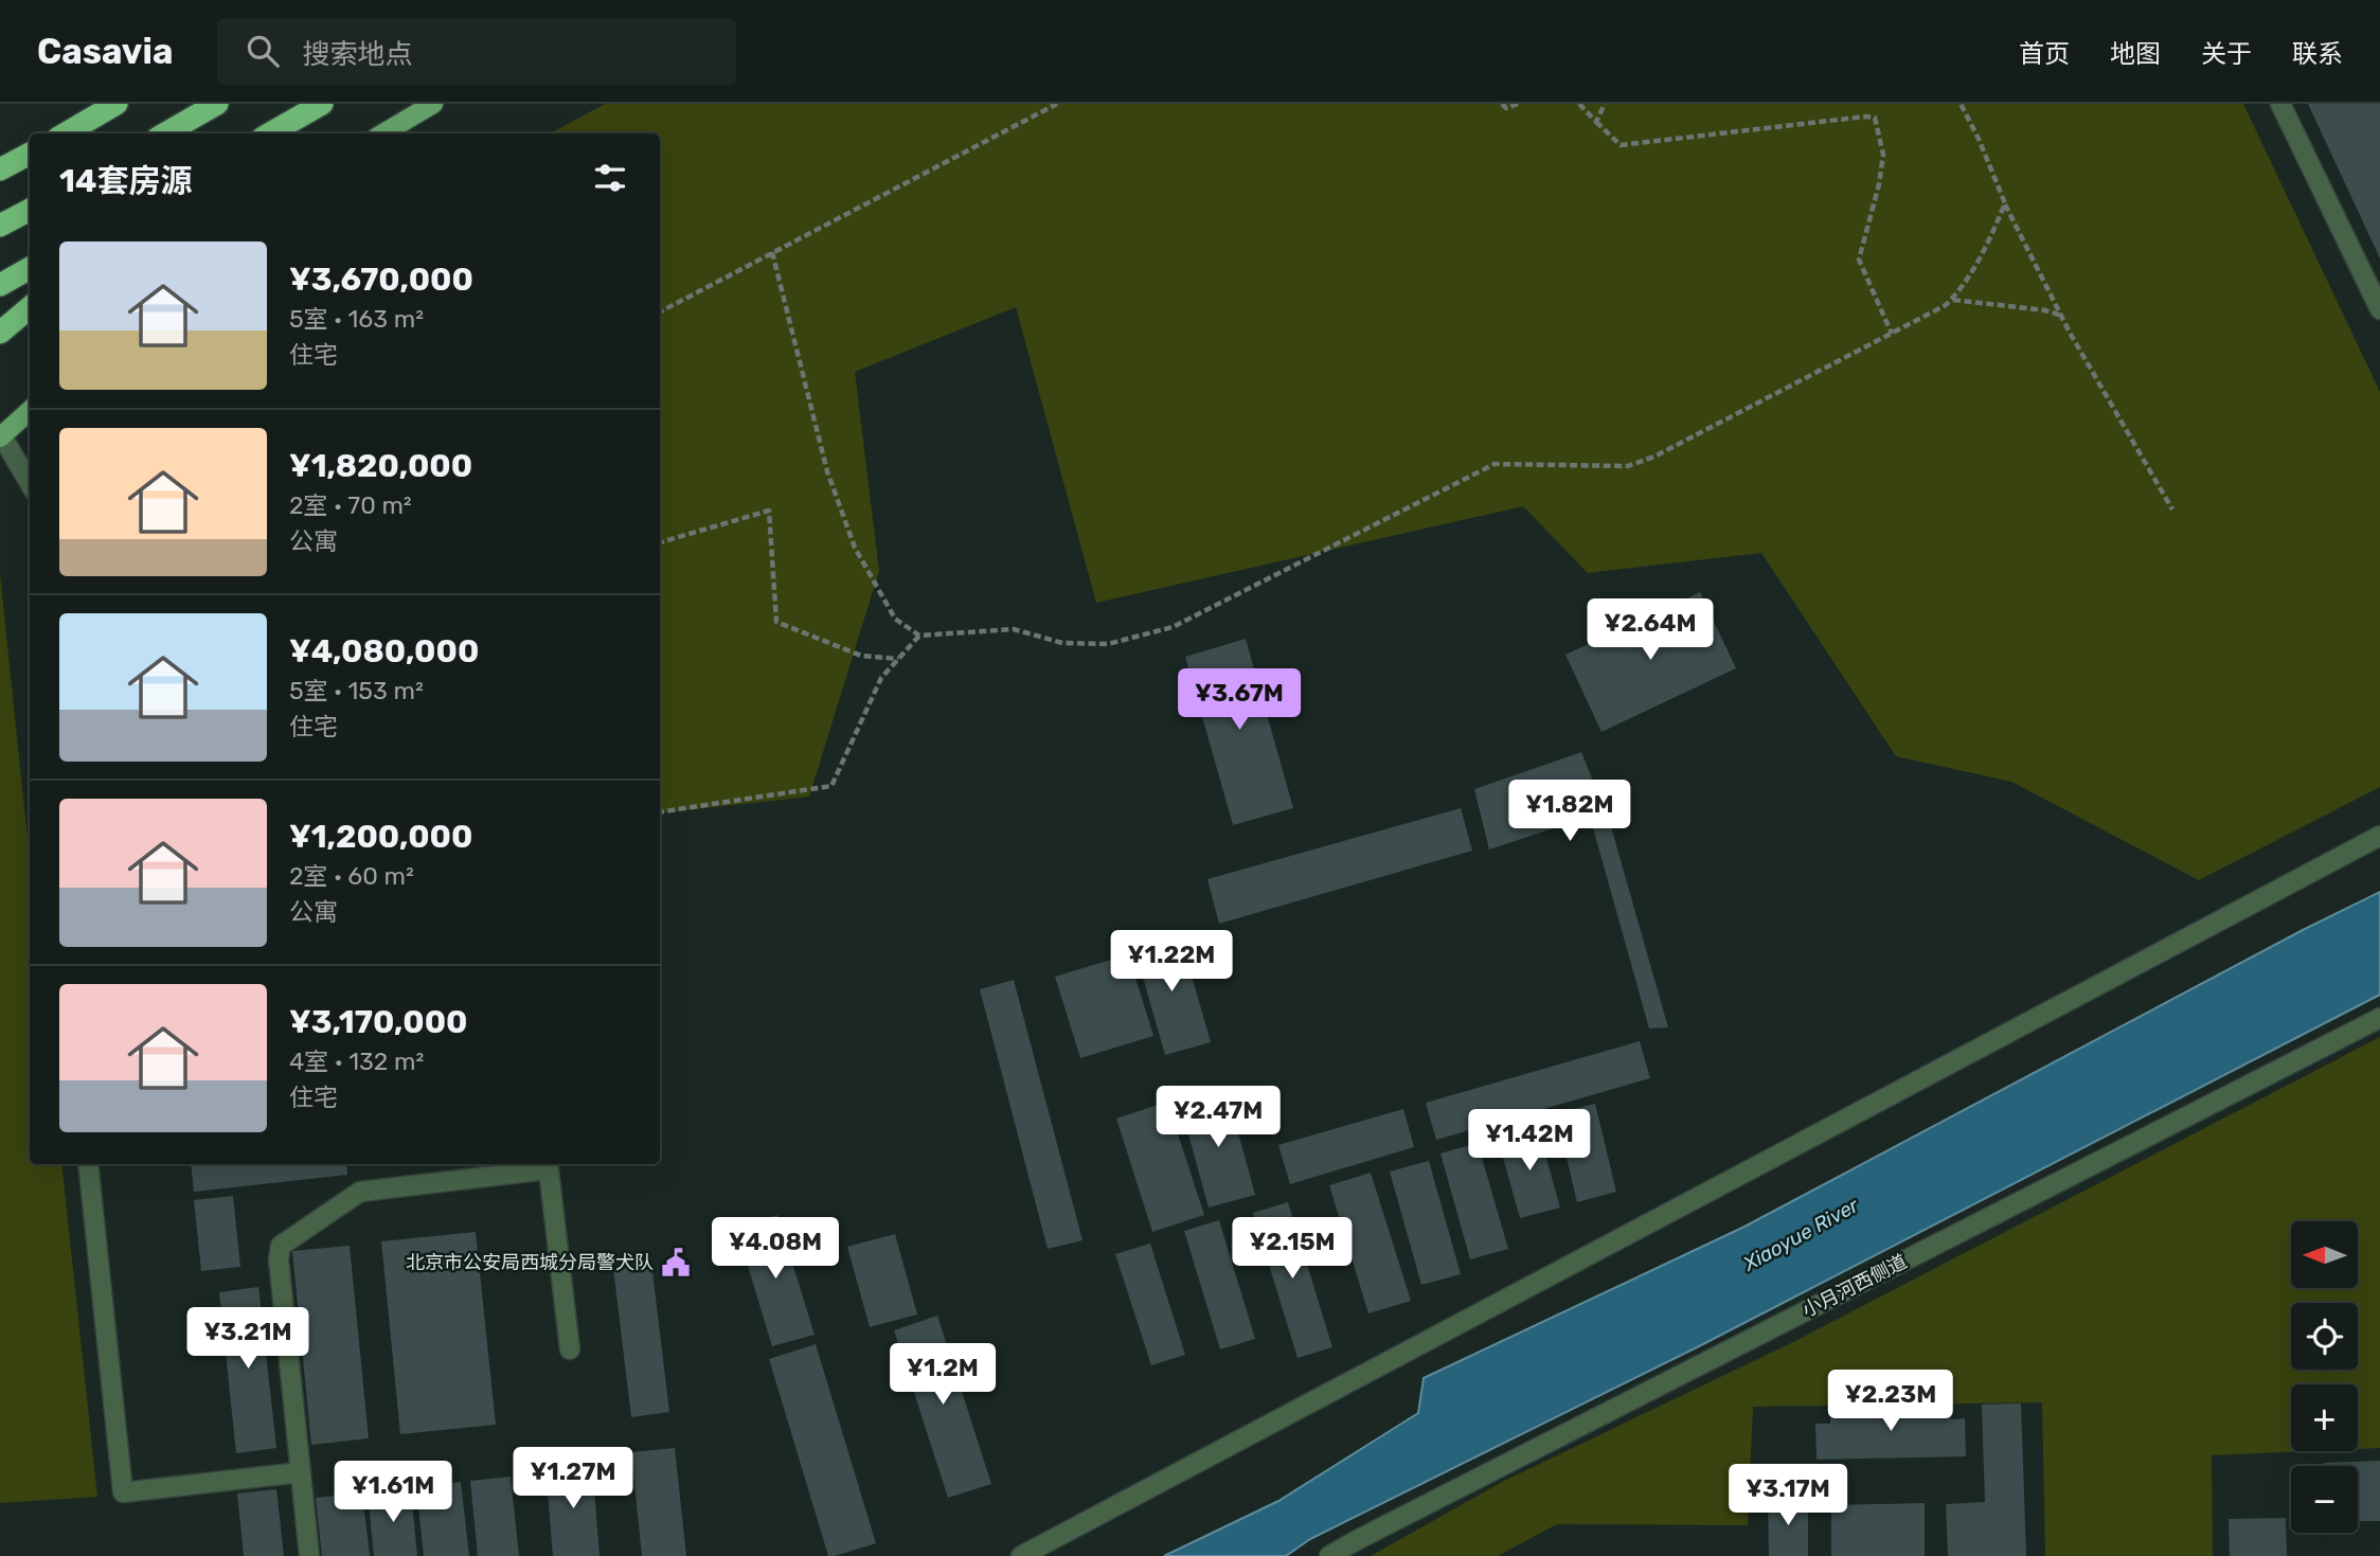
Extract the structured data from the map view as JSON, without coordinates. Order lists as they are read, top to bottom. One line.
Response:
{"streets":{"street":["小月河西侧道"]},"water":["Xiaoyue River"],"places":{"public building":["北京市公安局西城分局警犬队"]},"north":"left","page":{"header":"Casavia","search":"搜索地点","nav":["首页","地图","关于","联系"],"heading":"14套房源","list":[{"name":"¥3,670,000","note":"5室 · 163 m² · 住宅"},{"name":"¥1,820,000","note":"2室 · 70 m² · 公寓"},{"name":"¥4,080,000","note":"5室 · 153 m² · 住宅"},{"name":"¥1,200,000","note":"2室 · 60 m² · 公寓"},{"name":"¥3,170,000","note":"4室 · 132 m² · 住宅"}],"price":["¥2.64M","¥3.67M","¥1.82M","¥1.22M","¥2.47M","¥1.42M","¥4.08M","¥2.15M","¥3.21M","¥1.2M","¥2.23M","¥1.27M","¥1.61M","¥3.17M"],"map_buttons":["+","−"]}}
